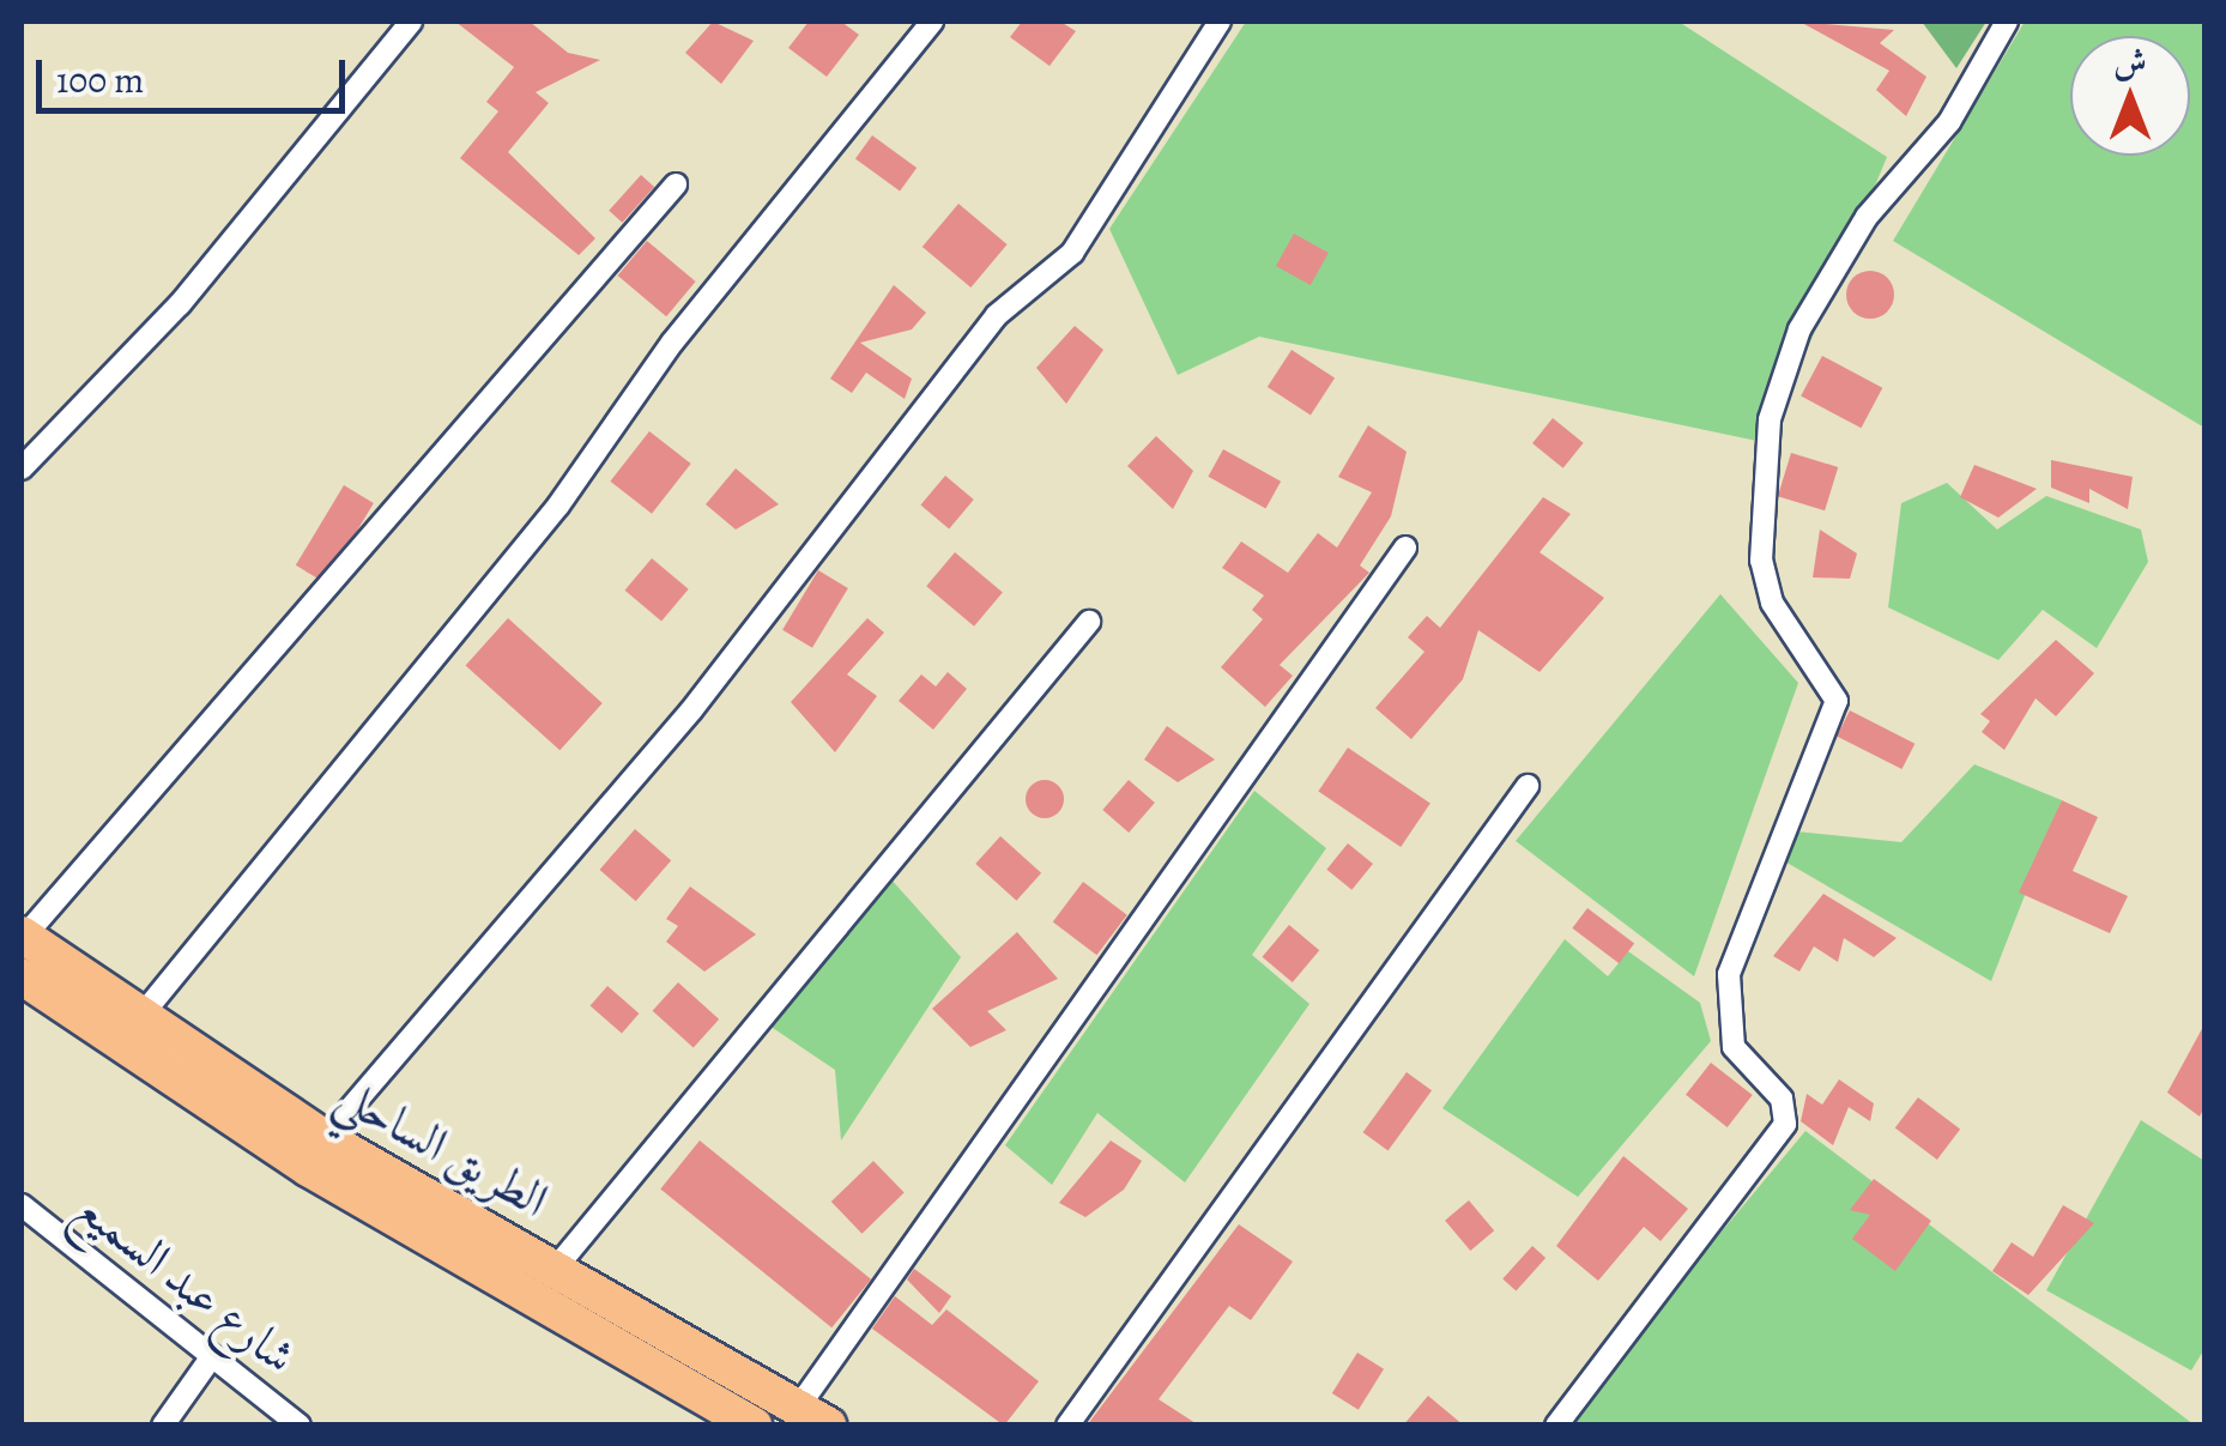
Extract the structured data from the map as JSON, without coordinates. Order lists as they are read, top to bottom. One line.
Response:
{"streets":{"highway":["الطريق الساحلي"],"street":["شارع عبد السميع"]},"scale_bar":"100 m","north":"top"}
